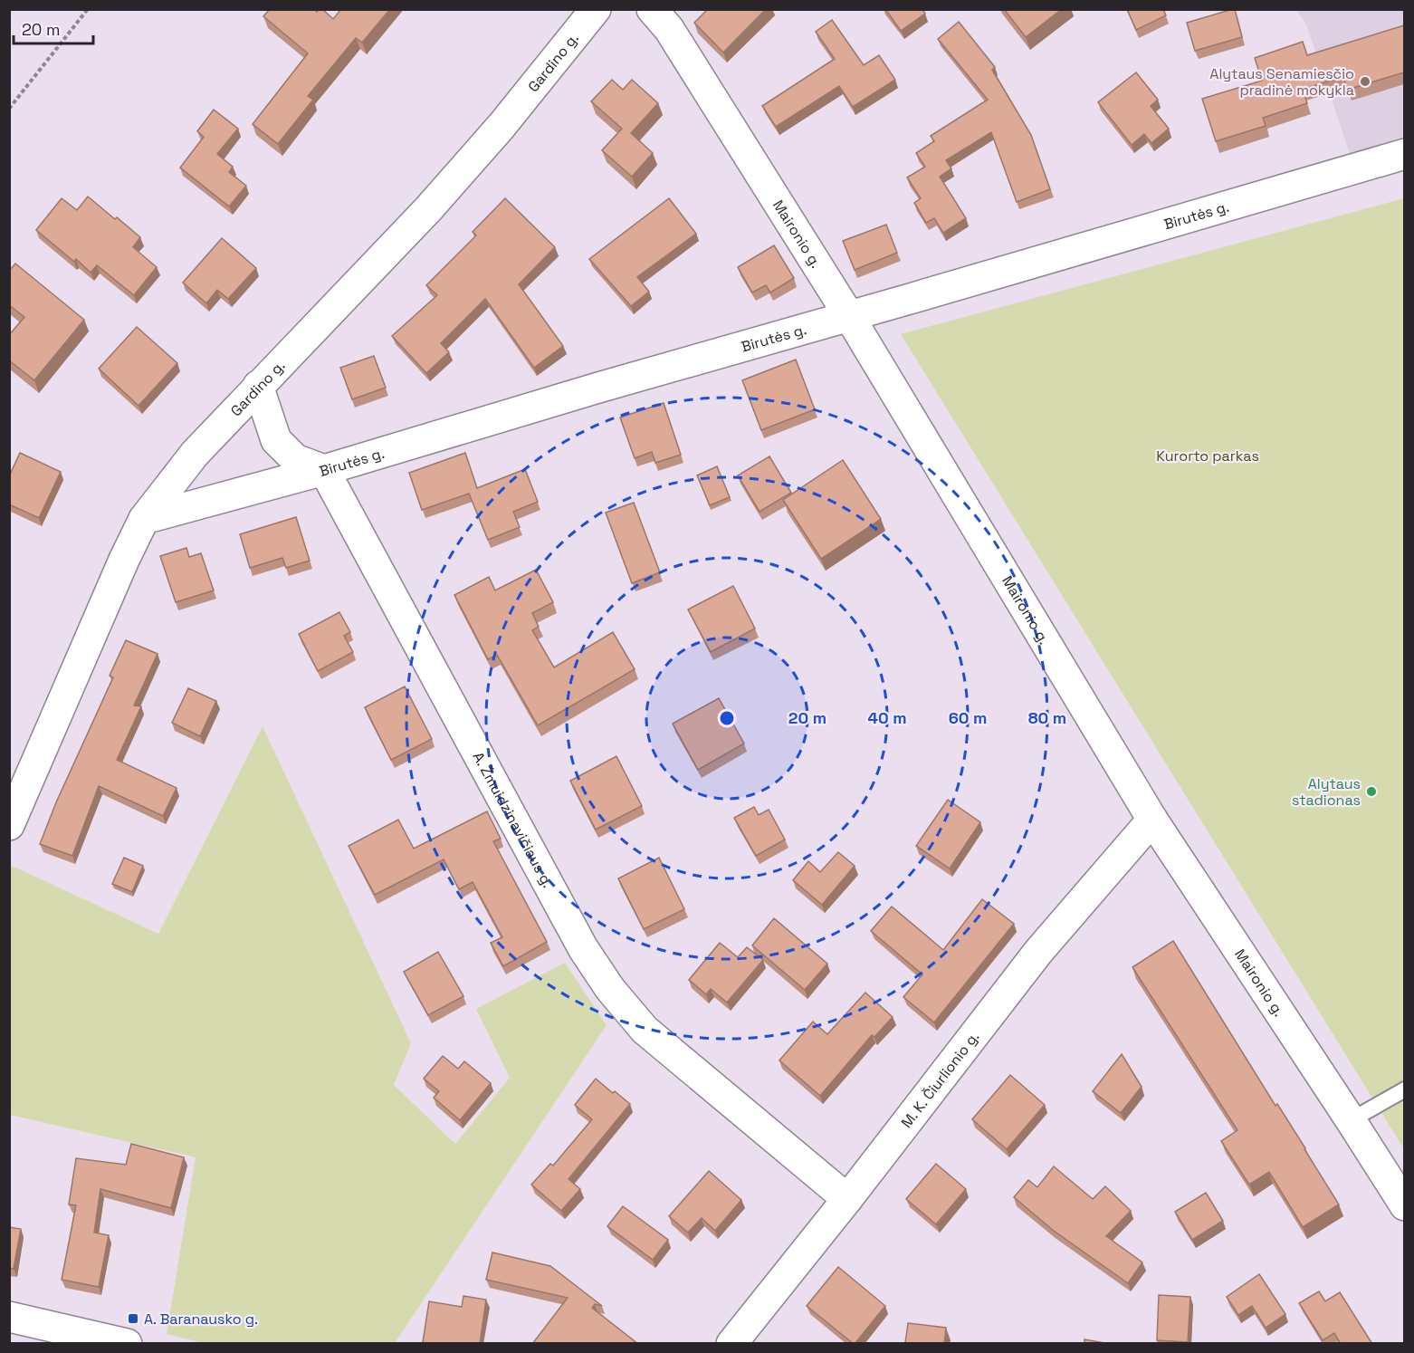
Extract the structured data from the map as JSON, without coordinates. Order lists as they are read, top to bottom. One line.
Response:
{"streets":{"street":["Gardino g.","Birutės g.","Maironio g.","A. Žmuidzinavičiaus g.","M. K. Čiurlionio g."]},"crossings":[["Gardino g.","Birutės g."],["Birutės g.","Maironio g."],["Birutės g.","A. Žmuidzinavičiaus g."],["Maironio g.","M. K. Čiurlionio g."],["A. Žmuidzinavičiaus g.","M. K. Čiurlionio g."]],"parks":["Kurorto parkas"],"places":{"other":["Alytaus Senamiesčio pradinė mokykla","Alytaus stadionas"],"transit":["A. Baranausko g."]},"scale_bar":"20 m","rings":["20 m","40 m","60 m","80 m"]}
